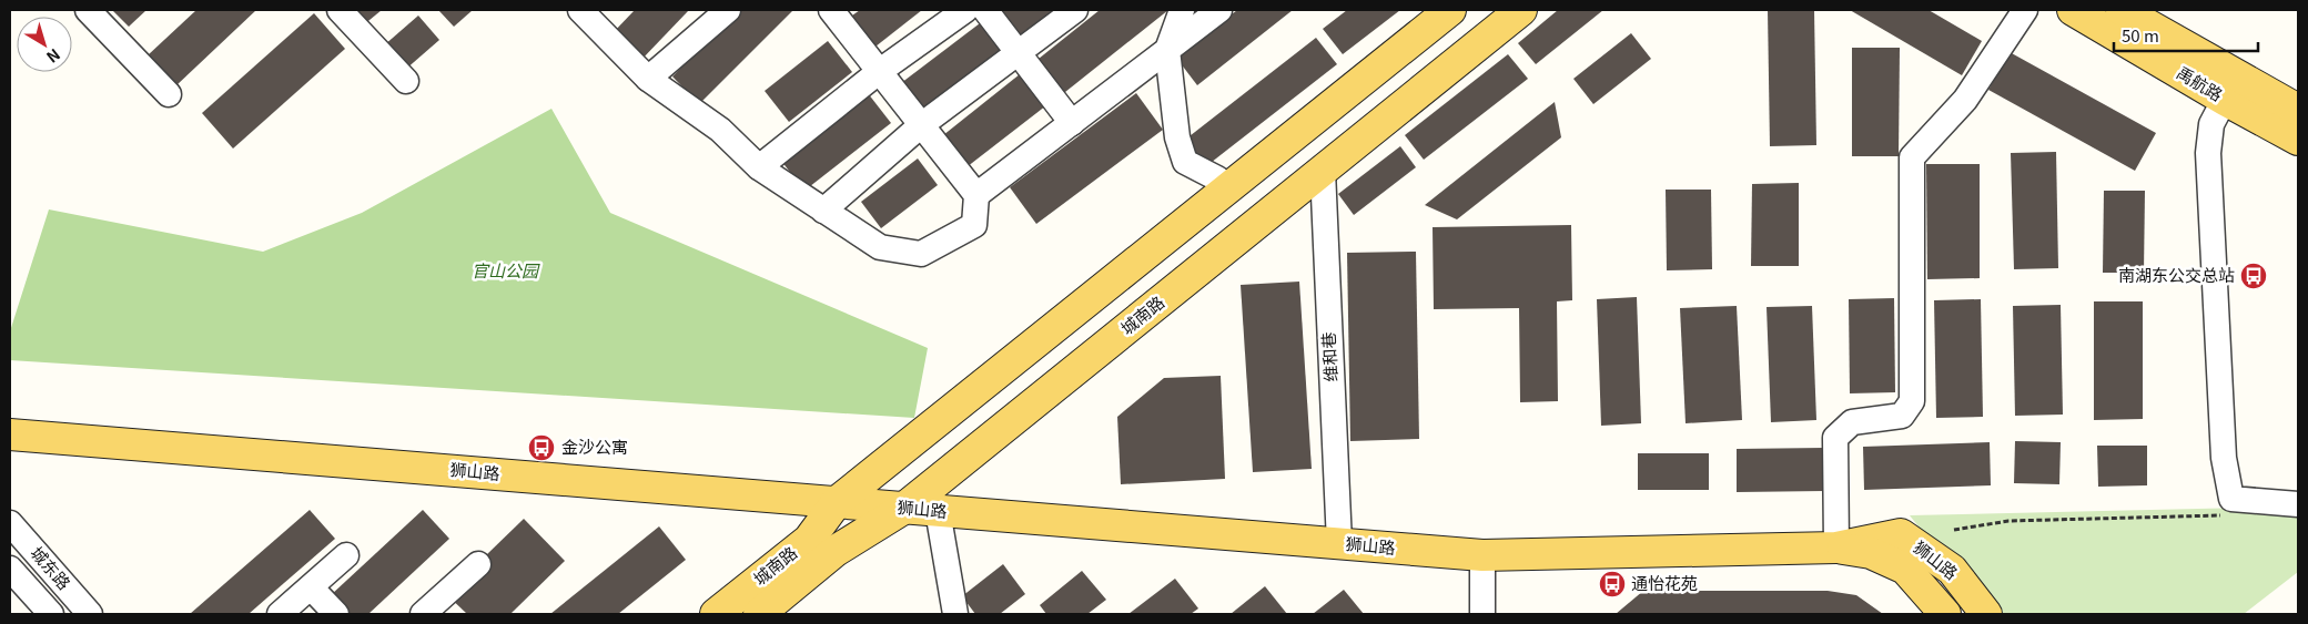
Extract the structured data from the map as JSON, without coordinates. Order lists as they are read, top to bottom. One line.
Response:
{"streets":{"main road":["禹航路","城南路","狮山路"],"street":["维和巷","城东路"]},"crossings":[["城南路","维和巷"],["城南路","狮山路"],["维和巷","狮山路"]],"parks":["官山公园"],"places":{"bus stop":["南湖东公交总站","金沙公寓","通怡花苑"]},"scale_bar":"50 m","north":"bottom right"}
